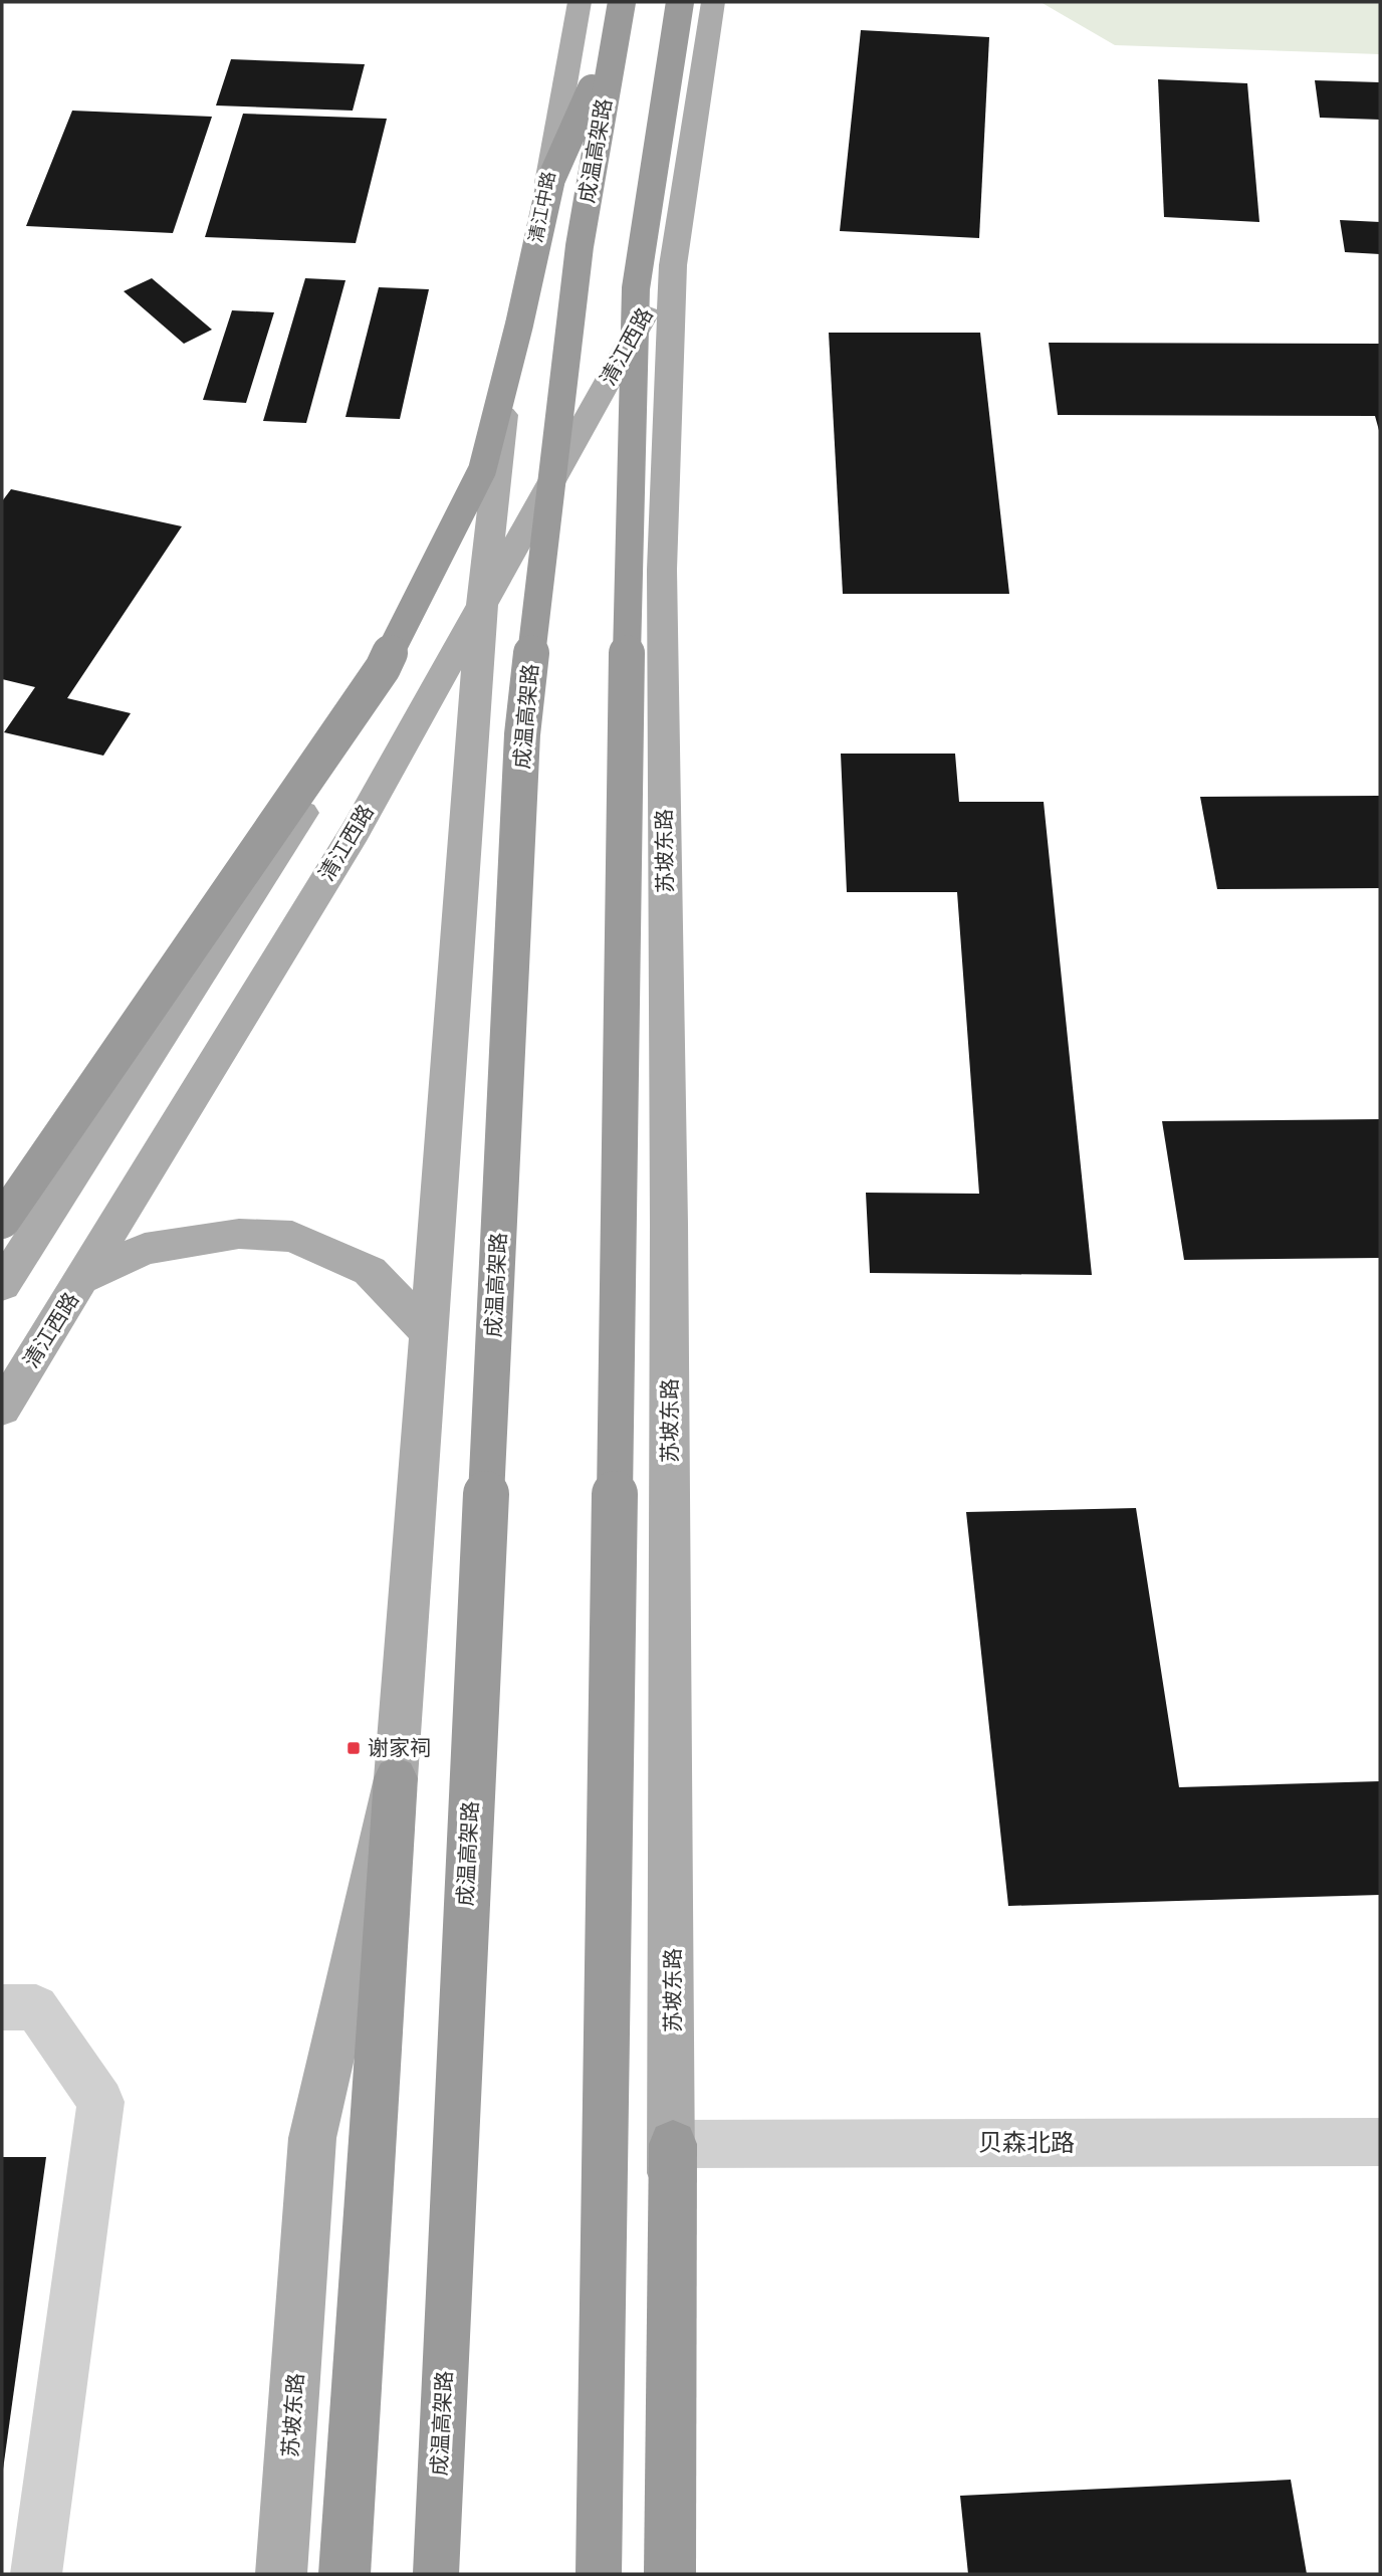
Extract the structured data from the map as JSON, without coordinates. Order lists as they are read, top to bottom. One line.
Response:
{"streets":{"highway":["成温高架路"],"main road":["清江中路","清江西路","苏坡东路"],"street":["贝森北路"]},"crossings":[["清江中路","苏坡东路"],["清江西路","苏坡东路"],["苏坡东路","贝森北路"]],"places":{"transit":["谢家祠"]}}
